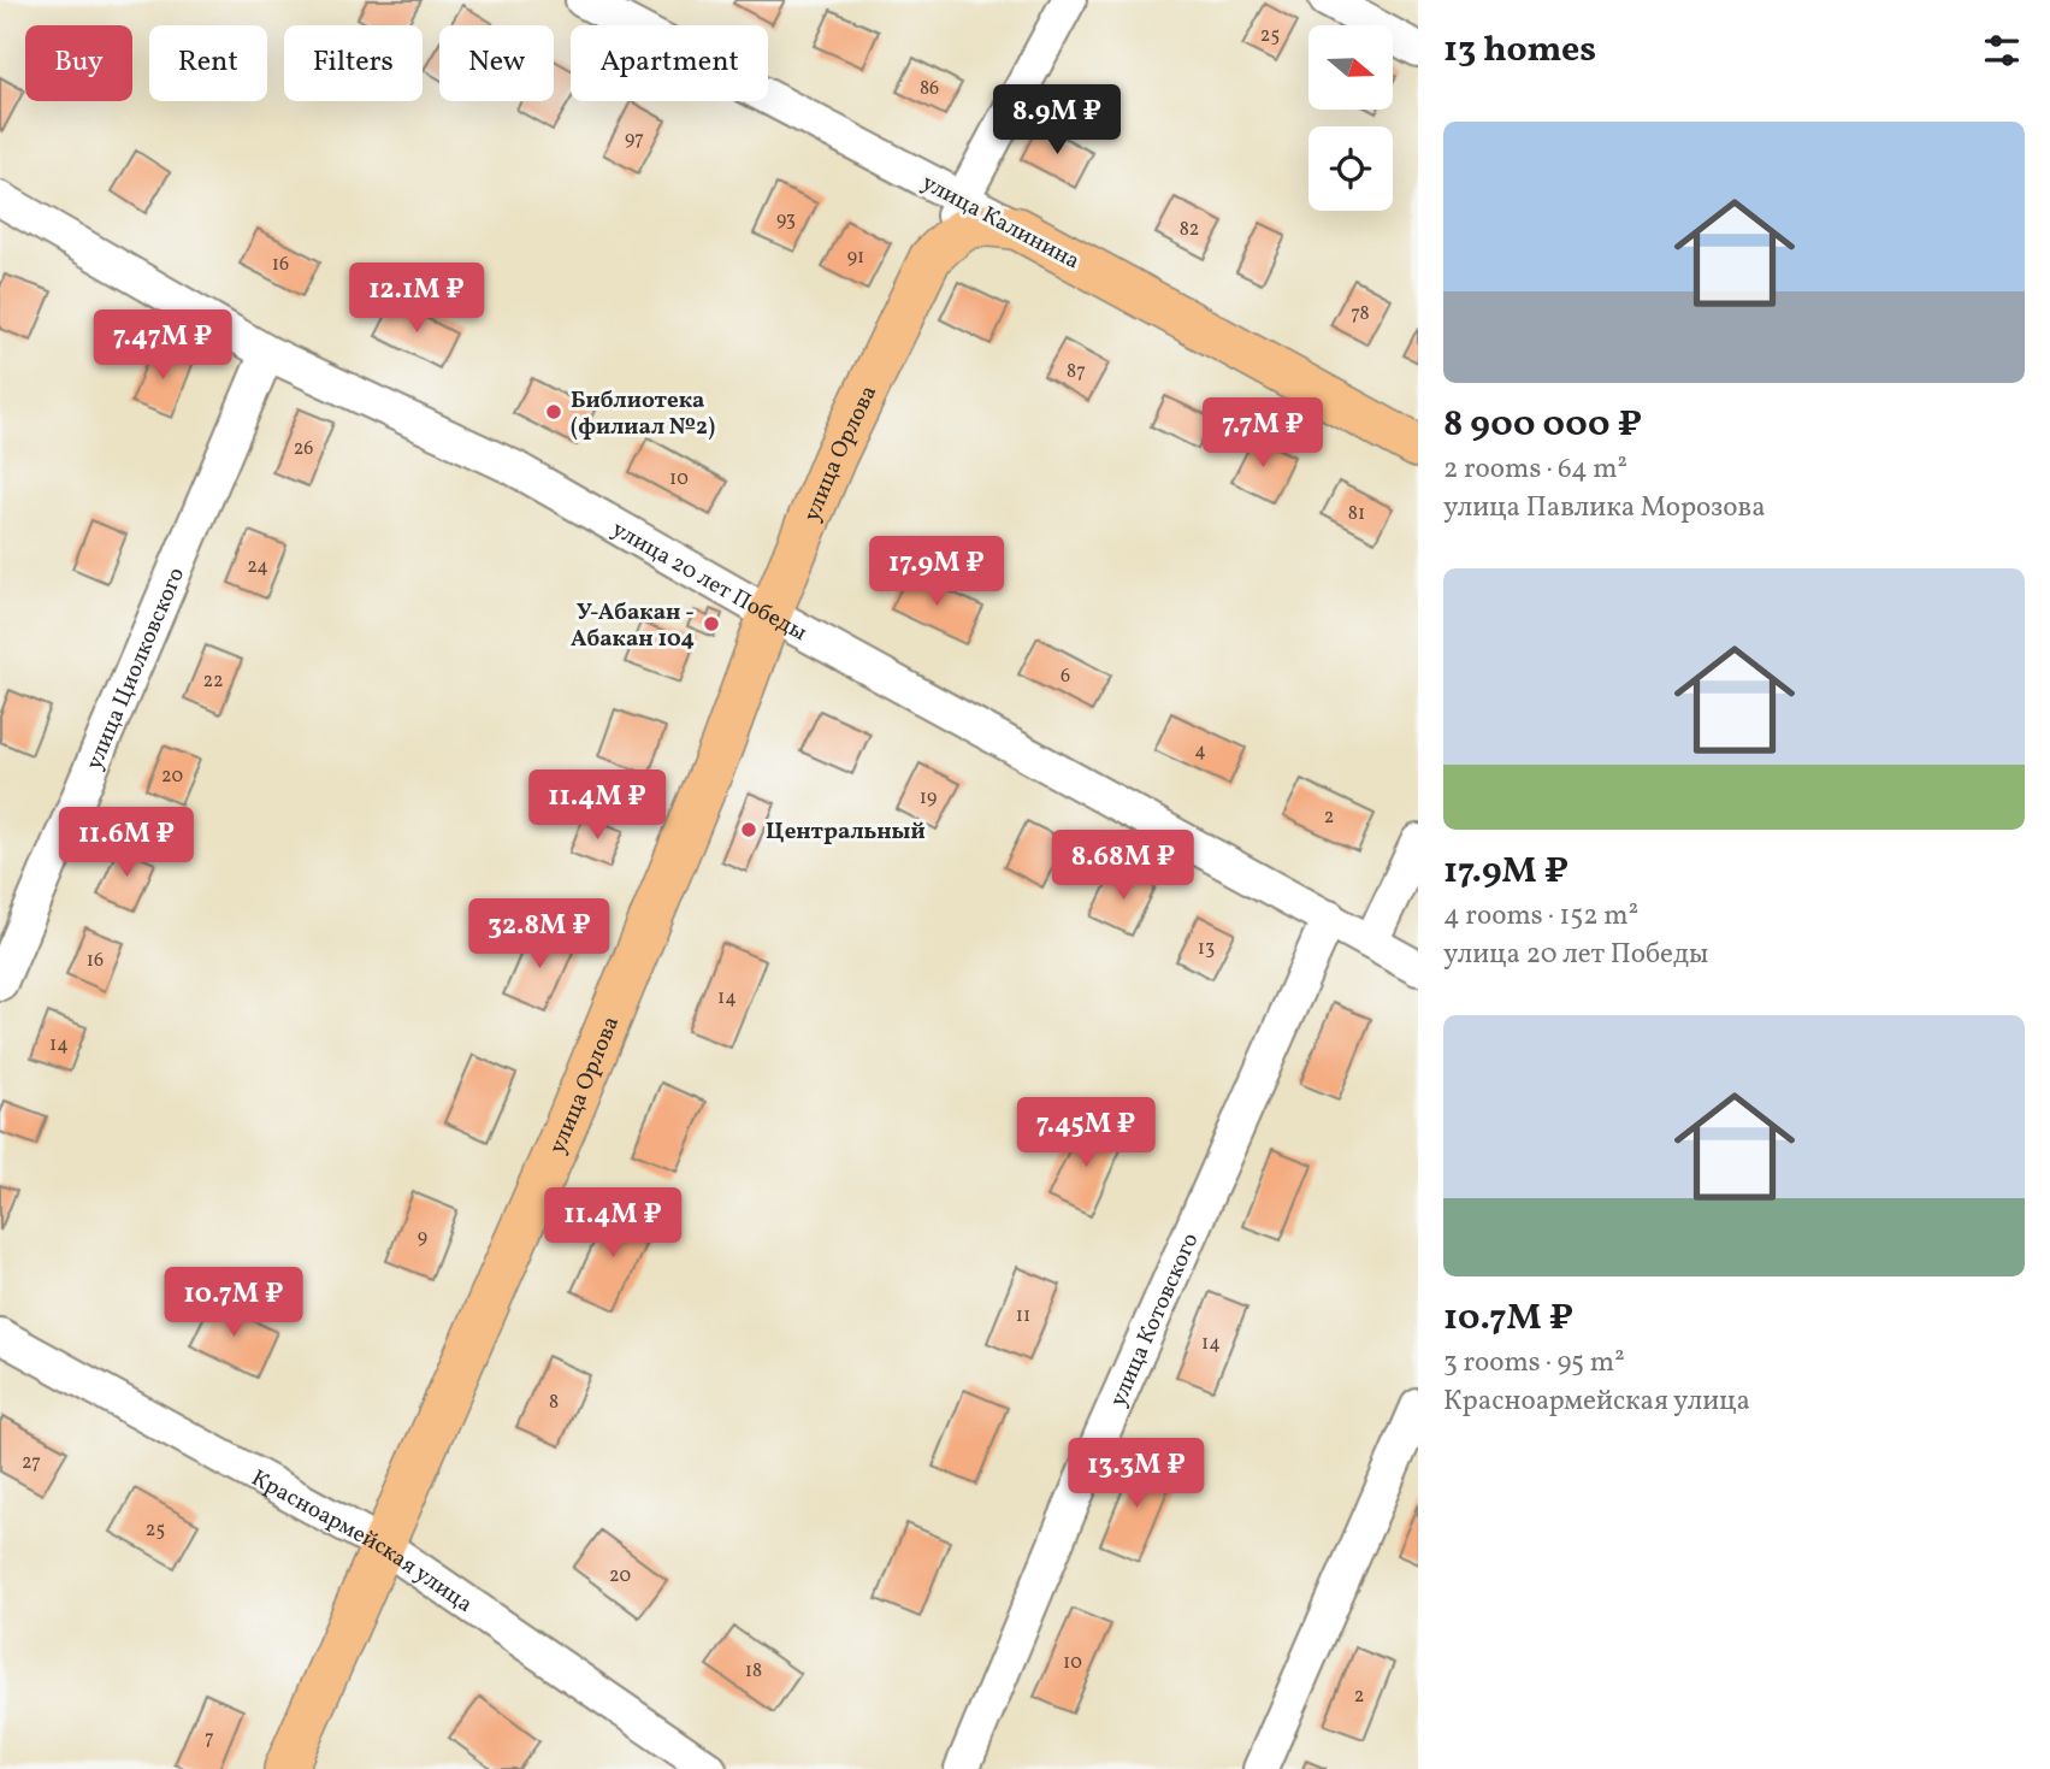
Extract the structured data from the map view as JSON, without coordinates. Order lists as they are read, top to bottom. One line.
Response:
{"streets":{"main road":["улица Калинина","улица Орлова"],"street":["улица 20 лет Победы","улица Циолковского","улица Котовского","Красноармейская улица"]},"crossings":[["улица Орлова","улица 20 лет Победы"],["улица Орлова","Красноармейская улица"],["улица 20 лет Победы","улица Циолковского"],["улица 20 лет Победы","улица Котовского"]],"places":["Библиотека (филиал №2)","У-Абакан - Абакан 104","Центральный"],"house_numbers":["25","86","97","93","82","91","16","78","87","26","10","81","24","6","22","4","20","19","2","13","16","14","14","9","11","14","8","27","25","20","10","18","2","7"],"north":"right","page":{"heading":"13 homes","chip":["Buy","Rent","Filters","New","Apartment"],"price":["8.9M ₽","12.1M ₽","7.47M ₽","7.7M ₽","17.9M ₽","11.4M ₽","11.6M ₽","8.68M ₽","32.8M ₽","7.45M ₽","11.4M ₽","10.7M ₽","13.3M ₽"],"list":[{"name":"8 900 000 ₽","note":"2 rooms · 64 m² · улица Павлика Морозова"},{"name":"17.9M ₽","note":"4 rooms · 152 m² · улица 20 лет Победы"},{"name":"10.7M ₽","note":"3 rooms · 95 m² · Красноармейская улица"}]}}
